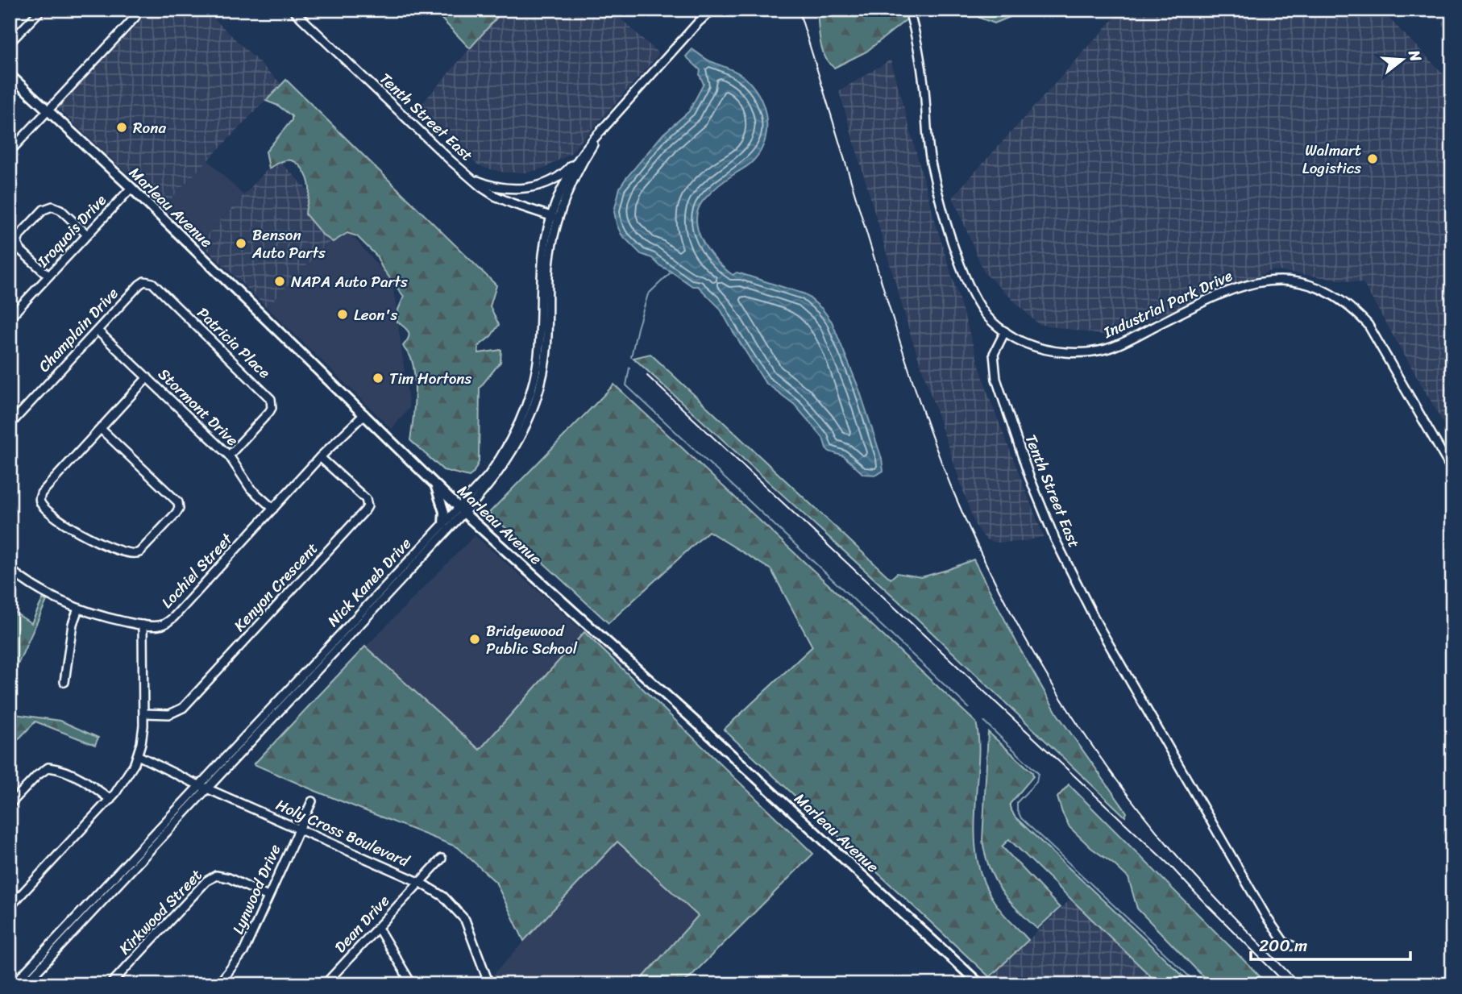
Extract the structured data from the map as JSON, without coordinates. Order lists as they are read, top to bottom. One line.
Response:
{"streets":{"main road":["Marleau Avenue"],"street":["Tenth Street East","Iroquois Drive","Industrial Park Drive","Champlain Drive","Patricia Place","Stormont Drive","Lochiel Street","Nick Kaneb Drive","Kenyon Crescent","Holy Cross Boulevard","Lynwood Drive","Kirkwood Street","Dean Drive"]},"crossings":[["Tenth Street East","Industrial Park Drive"],["Tenth Street East","Nick Kaneb Drive"],["Marleau Avenue","Iroquois Drive"],["Marleau Avenue","Lochiel Street"],["Marleau Avenue","Nick Kaneb Drive"],["Champlain Drive","Patricia Place"],["Champlain Drive","Stormont Drive"],["Patricia Place","Stormont Drive"],["Stormont Drive","Lochiel Street"],["Lochiel Street","Kenyon Crescent"],["Nick Kaneb Drive","Holy Cross Boulevard"],["Holy Cross Boulevard","Lynwood Drive"],["Holy Cross Boulevard","Dean Drive"],["Lynwood Drive","Kirkwood Street"]],"places":["Rona","Walmart Logistics","Benson Auto Parts","NAPA Auto Parts","Leon's","Tim Hortons","Bridgewood Public School"],"scale_bar":"200 m","north":"right"}
